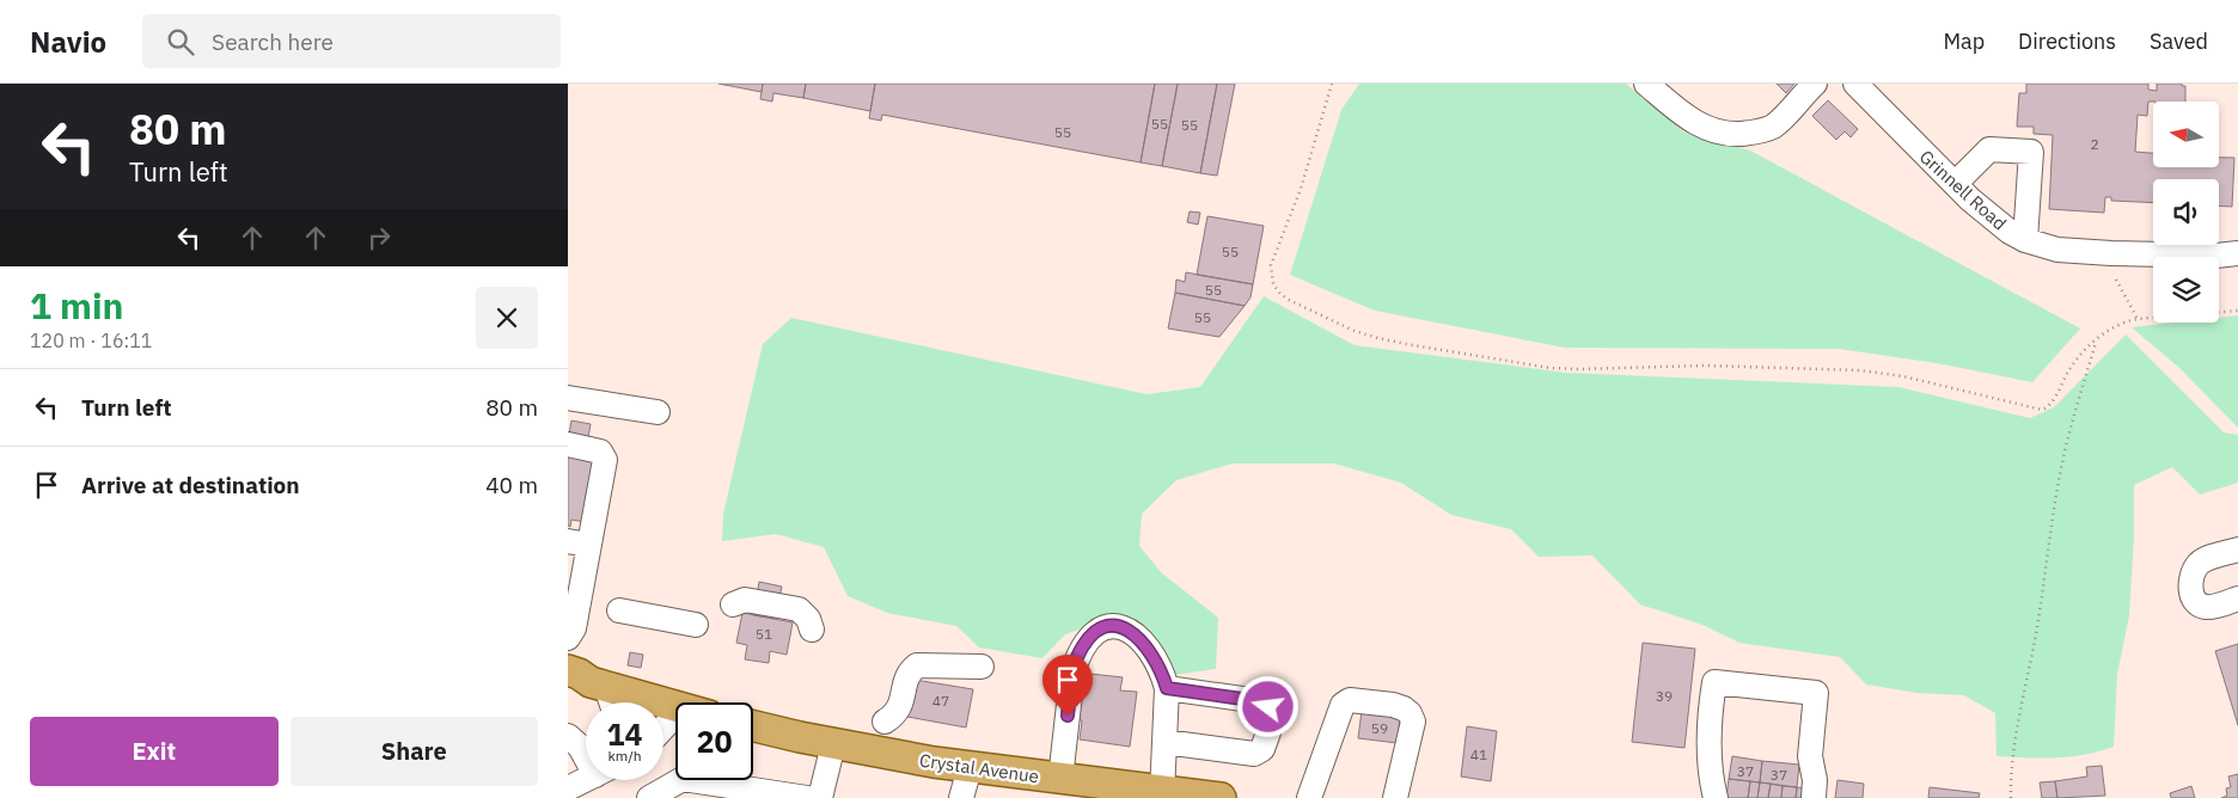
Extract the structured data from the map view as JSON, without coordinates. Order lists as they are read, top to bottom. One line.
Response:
{"streets":{"main road":["Crystal Avenue"],"street":["Grinnell Road"]},"house_numbers":["55","55","55","2","55","55","55","51","39","47","59","41","37","37"],"north":"left","page":{"header":"Navio","search":"Search here","nav":["Map","Directions","Saved"],"turn":["80 m","Turn left"],"heading":["1 min","120 m · 16:11"],"list":[{"name":"Turn left","value":"80 m"},{"name":"Arrive at destination","value":"40 m"}],"speed":"14 km/h","limit":"20","buttons":["Exit","Share"]}}
